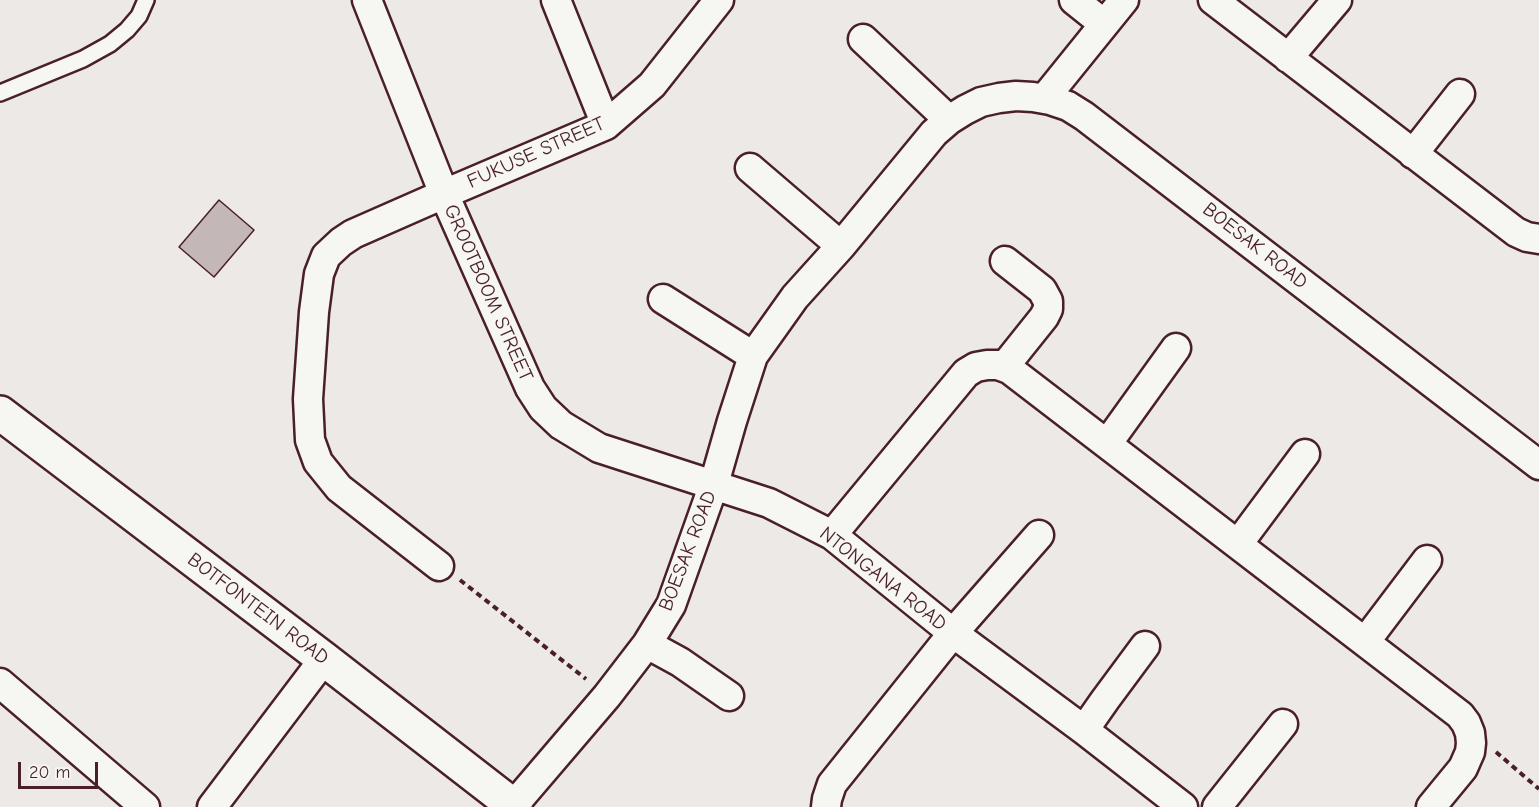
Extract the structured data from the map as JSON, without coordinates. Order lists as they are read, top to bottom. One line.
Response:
{"streets":{"main road":["BOTFONTEIN ROAD"],"street":["FUKUSE STREET","BOESAK ROAD","GROOTBOOM STREET","NTONGANA ROAD"]},"crossings":[["FUKUSE STREET","GROOTBOOM STREET"],["BOESAK ROAD","GROOTBOOM STREET"],["BOESAK ROAD","NTONGANA ROAD"],["BOESAK ROAD","BOTFONTEIN ROAD"],["GROOTBOOM STREET","NTONGANA ROAD"]],"scale_bar":"20 m"}
